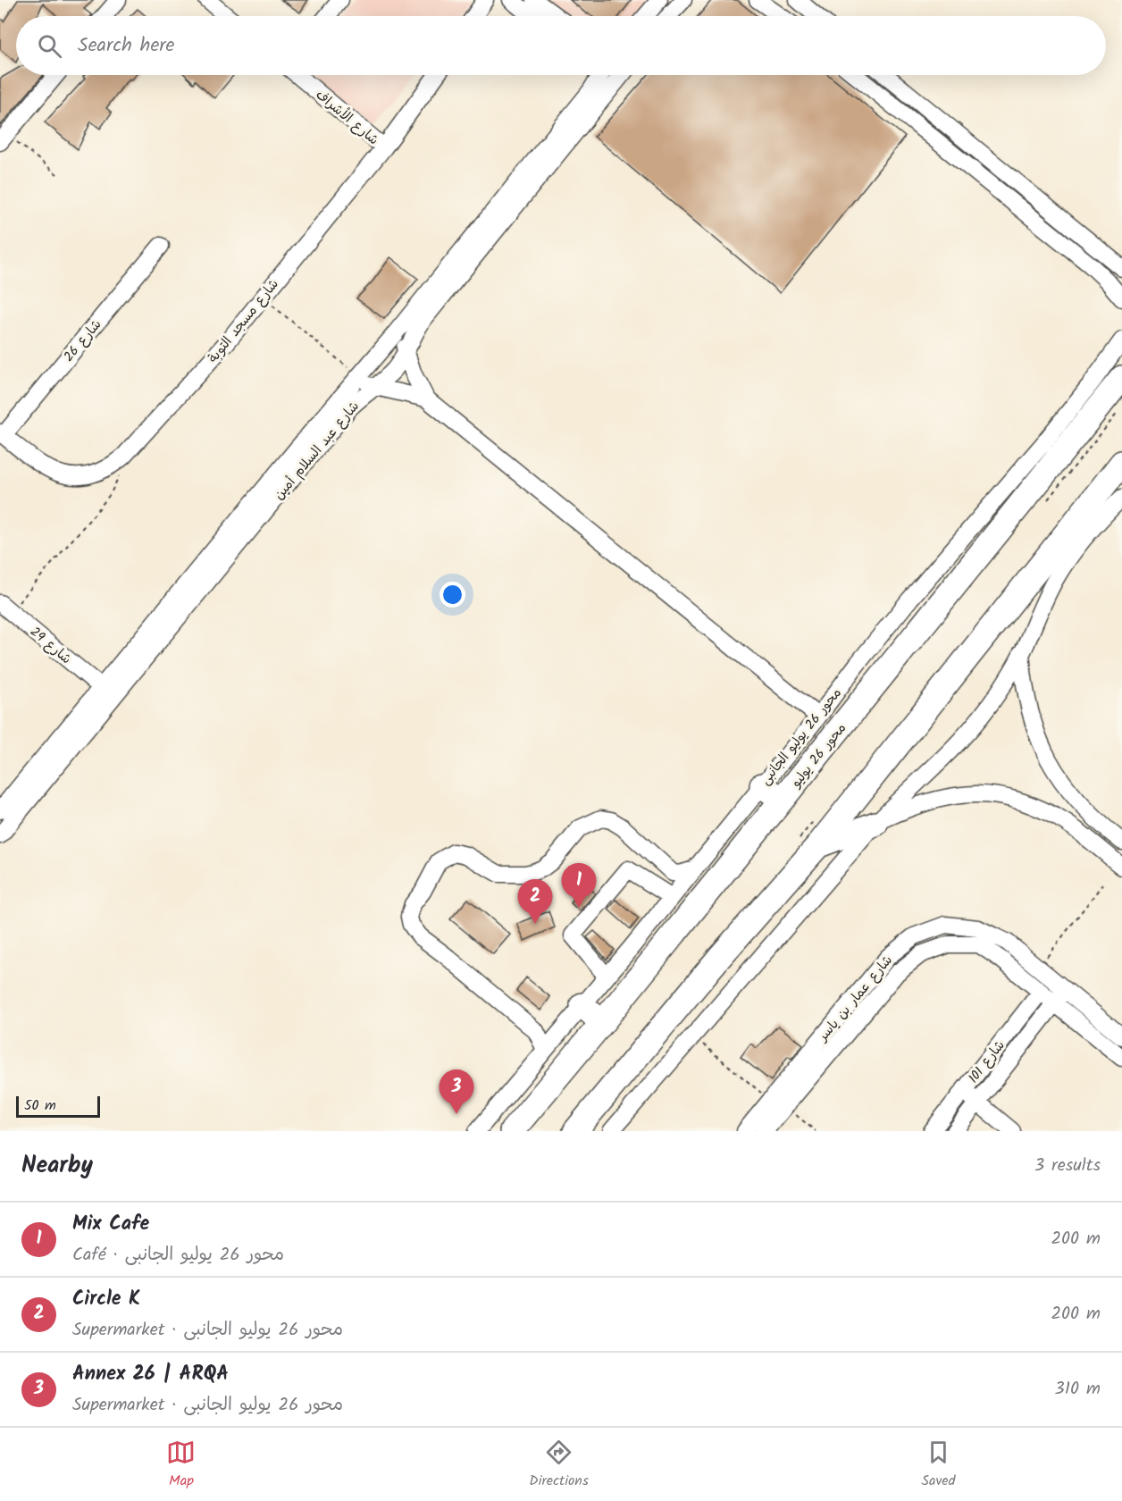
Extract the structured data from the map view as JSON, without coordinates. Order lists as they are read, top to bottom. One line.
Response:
{"streets":{"highway":["محور 26 يوليو"],"street":["شارع الأشراف","شارع مسجد التوبة","شارع 26","شارع عبد السلام أمين","شارع 29","محور 26 يوليو الجانبى","شارع عمار بن ياسر","شارع 101"]},"crossings":[["شارع الأشراف","شارع مسجد التوبة"],["شارع مسجد التوبة","شارع 26"],["شارع عبد السلام أمين","شارع 29"],["شارع عمار بن ياسر","شارع 101"]],"scale_bar":"50 m","page":{"search":"Search here","pins":["1","2","3"],"scale":"50 m","heading":["Nearby","3 results"],"list":[{"mark":"1","name":"Mix Cafe","note":"Café · محور 26 يوليو الجانبى","value":"200 m"},{"mark":"2","name":"Circle K","note":"Supermarket · محور 26 يوليو الجانبى","value":"200 m"},{"mark":"3","name":"Annex 26 | ARQA","note":"Supermarket · محور 26 يوليو الجانبى","value":"310 m"}],"nav":["Map","Directions","Saved"]}}
